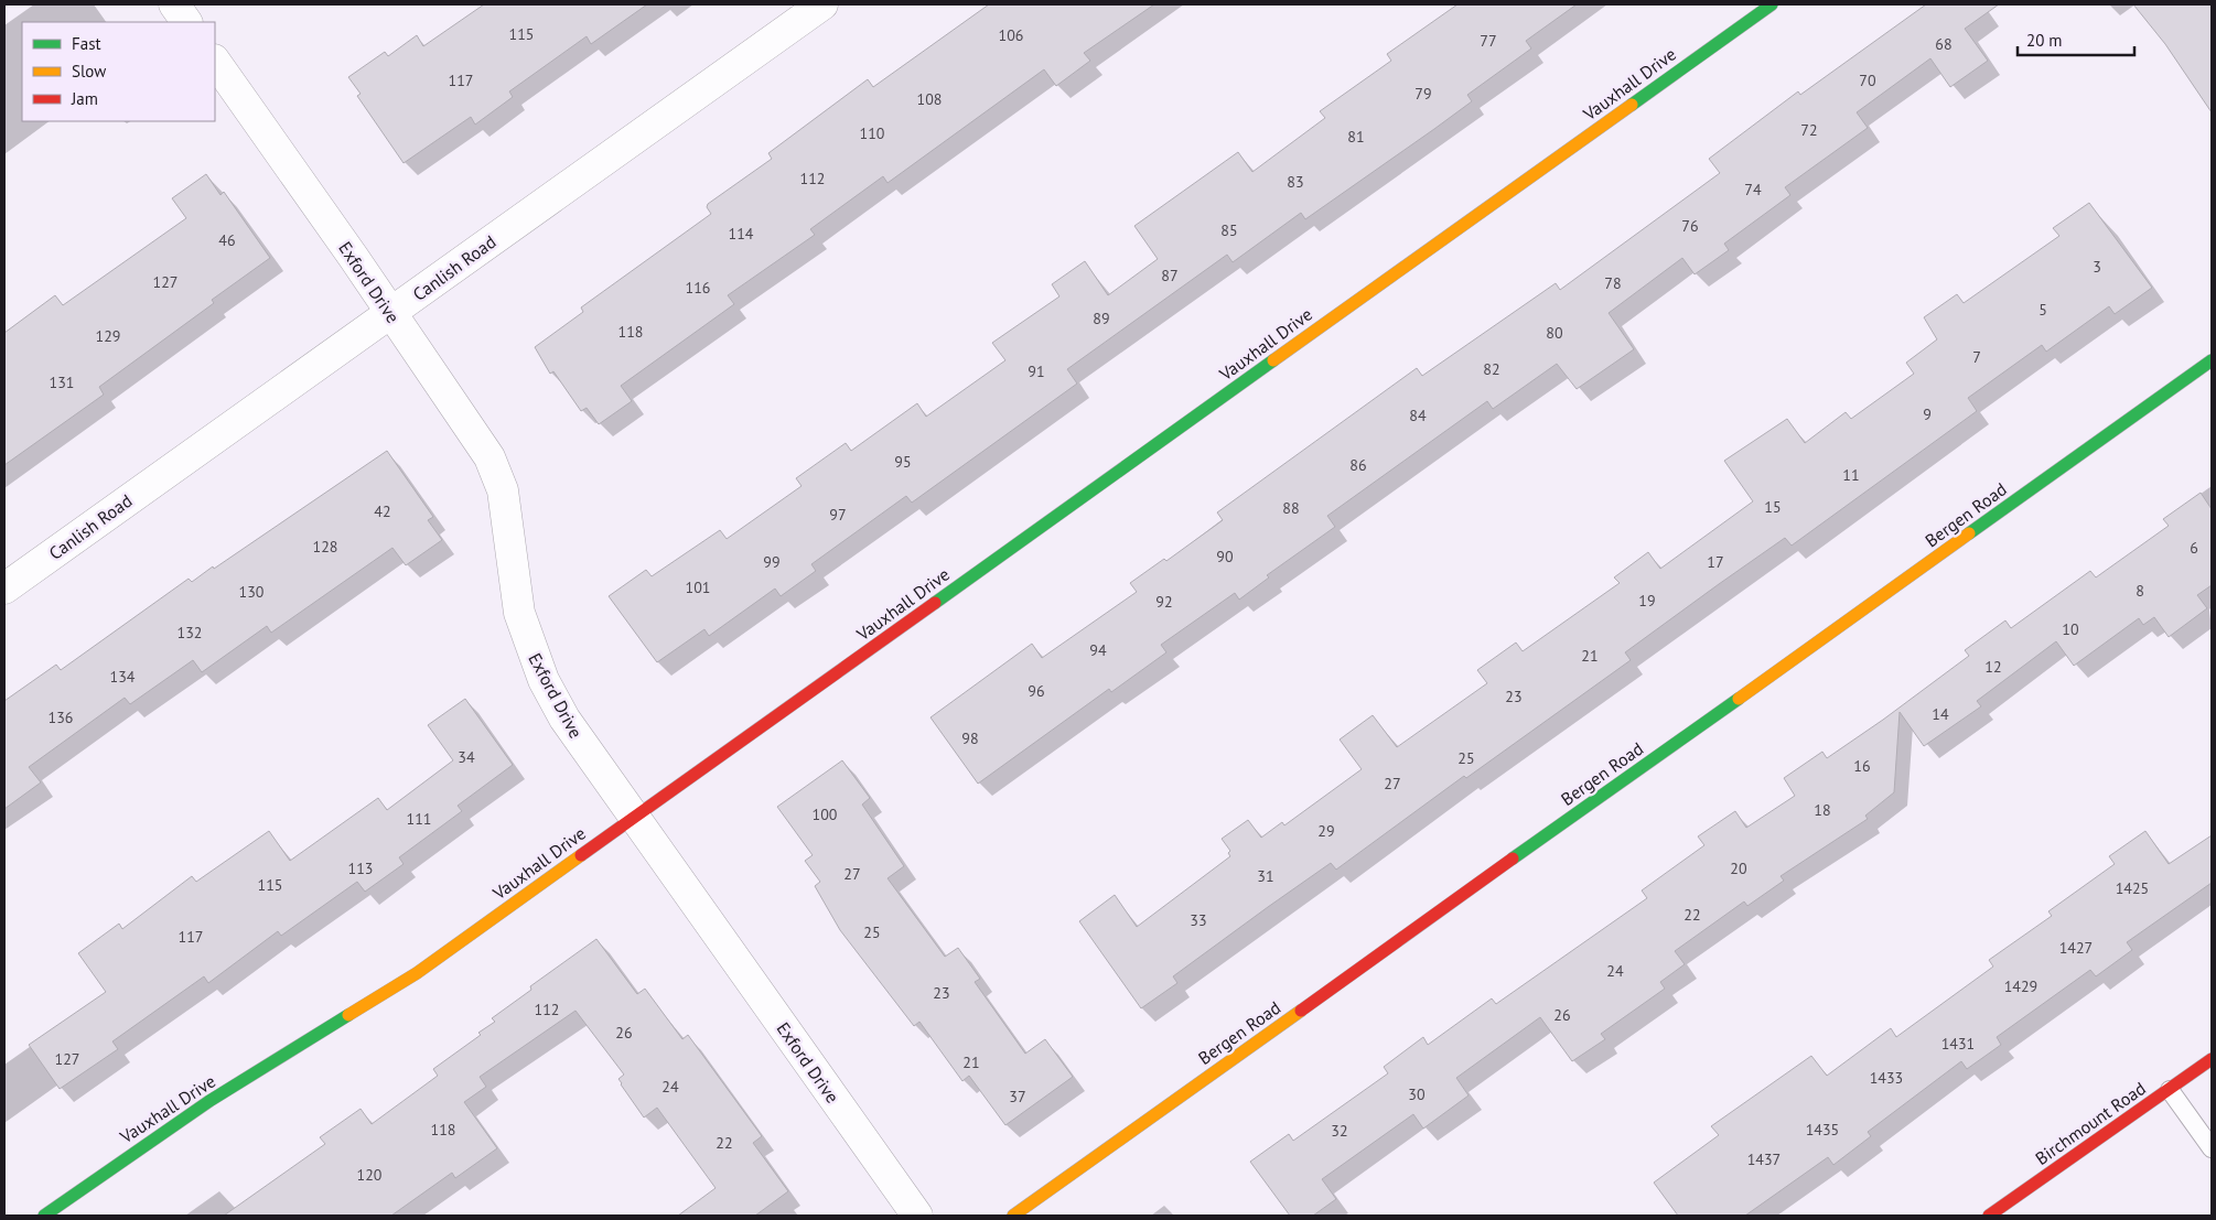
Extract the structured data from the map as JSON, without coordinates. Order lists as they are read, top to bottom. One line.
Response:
{"streets":{"street":["Vauxhall Drive","Canlish Road","Exford Drive","Bergen Road","Birchmount Road"]},"crossings":[["Vauxhall Drive","Exford Drive"],["Canlish Road","Exford Drive"]],"house_numbers":["115","106","77","68","117","70","79","108","72","110","81","112","83","74","76","85","114","46","3","87","127","78","116","5","89","118","80","129","7","82","91","131","9","84","95","86","11","15","88","42","97","128","6","90","99","17","101","8","130","19","92","10","132","94","21","12","134","96","23","14","136","98","34","25","16","27","18","100","111","29","113","20","27","31","115","1425","22","33","25","117","1427","24","1429","23","112","26","26","1431","127","21","1433","24","30","37","118","1435","32","22","1437","120"],"legend":["Fast","Slow","Jam"],"scale_bar":"20 m"}
